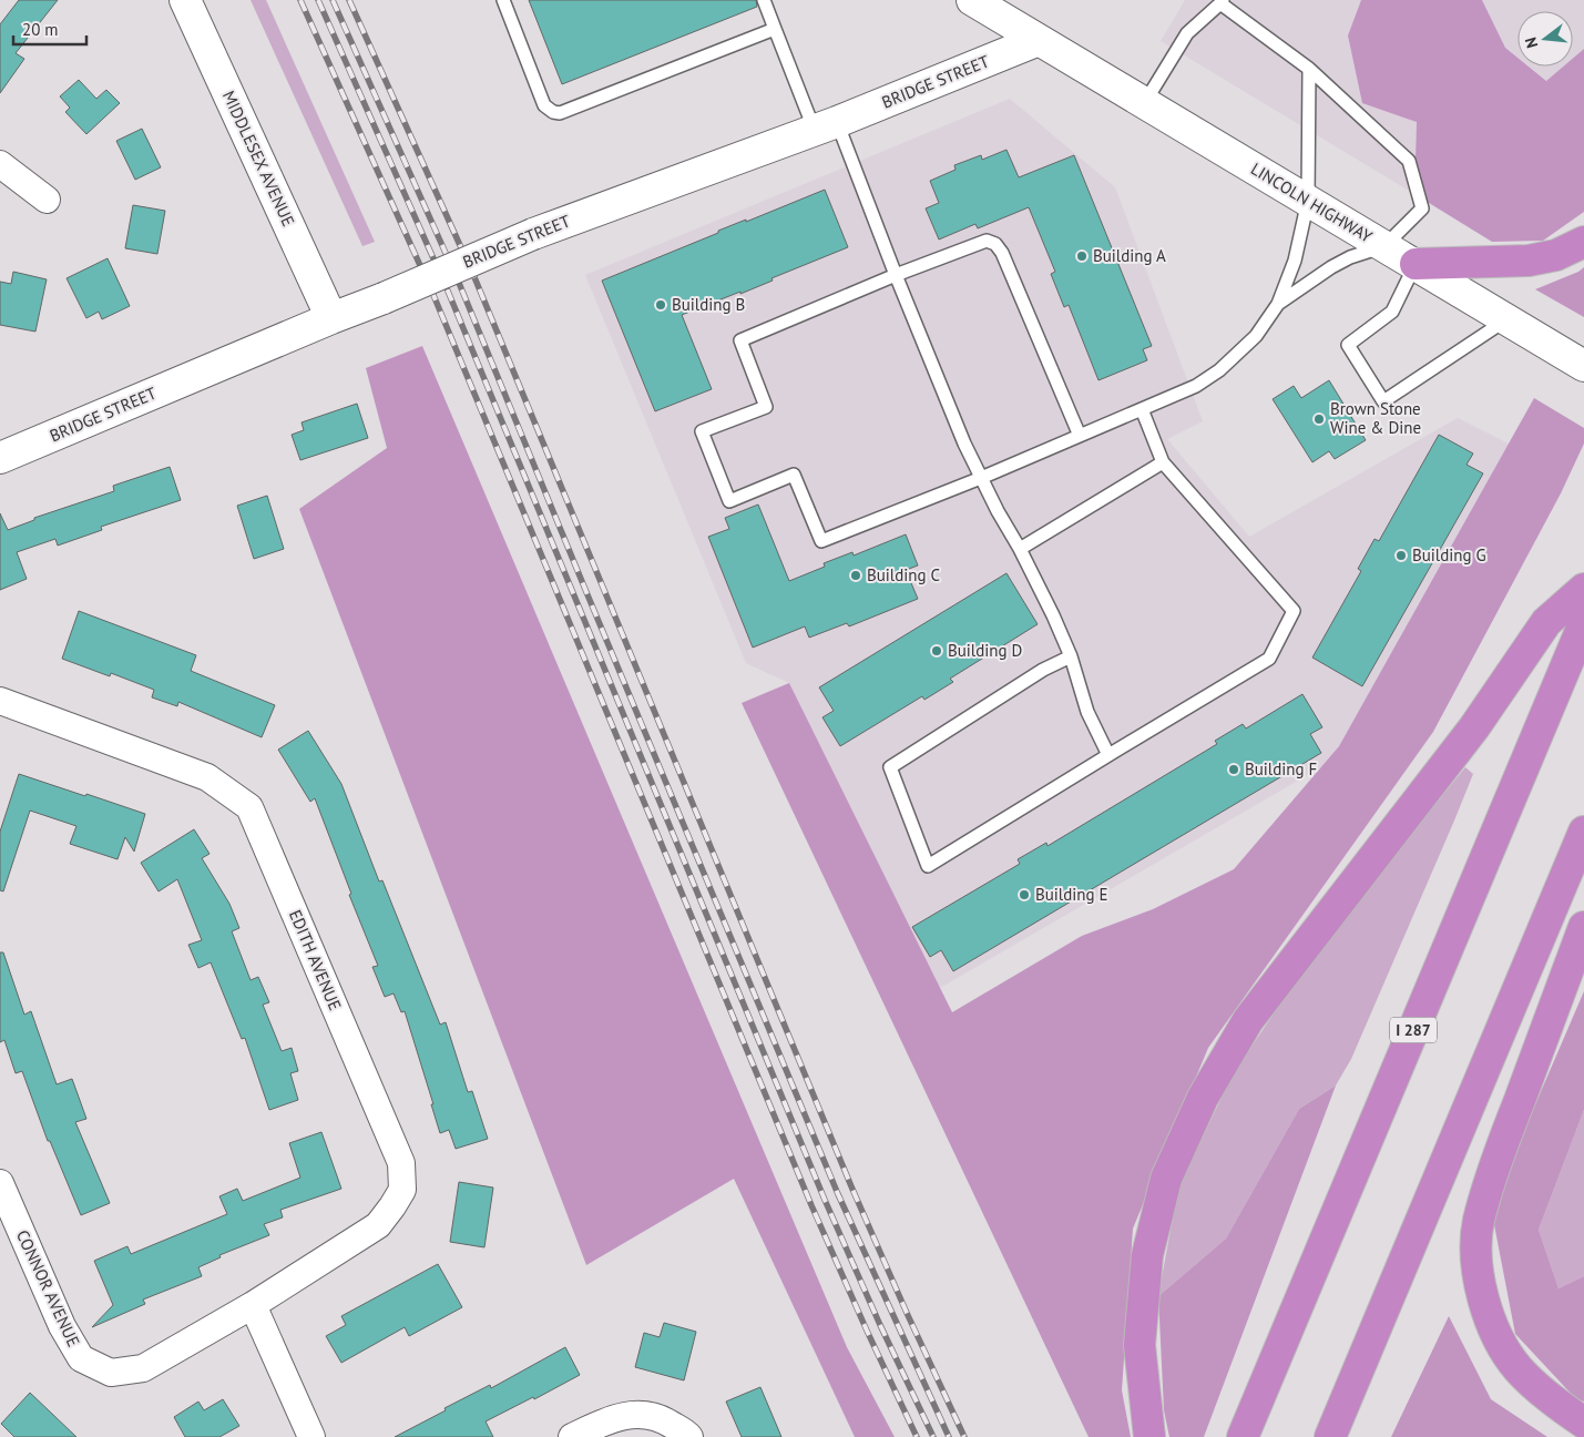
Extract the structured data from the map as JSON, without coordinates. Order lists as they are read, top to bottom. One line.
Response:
{"streets":{"highway":["I 287"],"street":["BRIDGE STREET","MIDDLESEX AVENUE","LINCOLN HIGHWAY","EDITH AVENUE","CONNOR AVENUE"]},"crossings":[["BRIDGE STREET","MIDDLESEX AVENUE"],["BRIDGE STREET","LINCOLN HIGHWAY"],["EDITH AVENUE","CONNOR AVENUE"]],"places":["Building A","Building B","Brown Stone Wine & Dine","Building G","Building C","Building D","Building F","Building E"],"scale_bar":"20 m","north":"left"}
